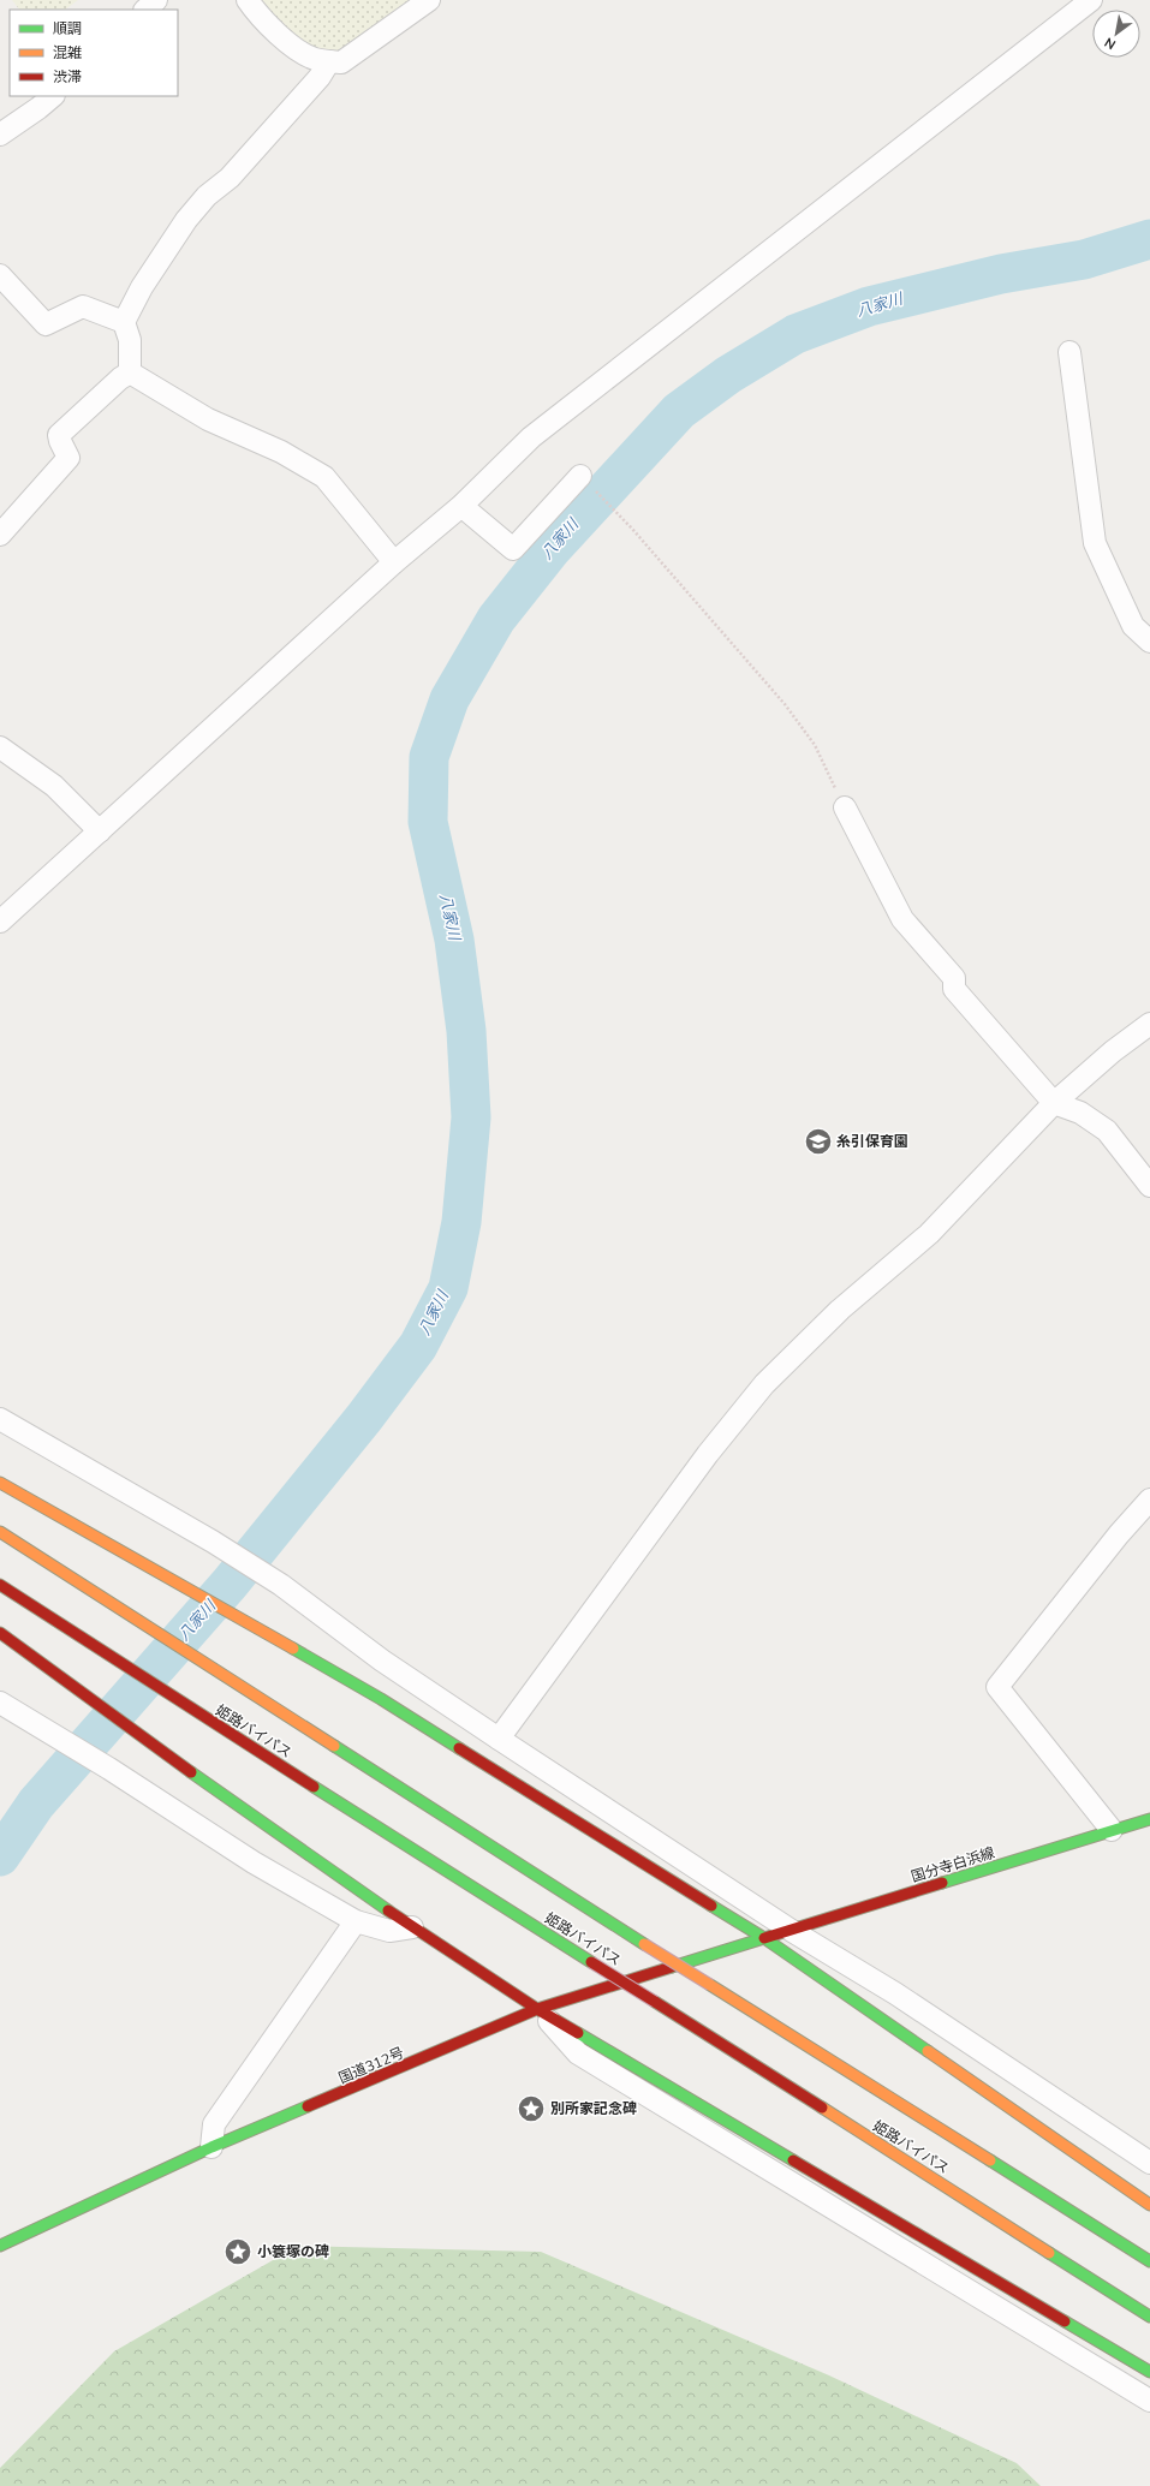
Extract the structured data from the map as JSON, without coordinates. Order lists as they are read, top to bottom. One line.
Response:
{"streets":{"main road":["姫路バイパス","国分寺白浜線","国道312号"]},"crossings":[["国分寺白浜線","国道312号"]],"water":["八家川"],"places":{"school or university":["糸引保育園"],"place":["別所家記念碑","小簑塚の碑"]},"legend":["順調","混雑","渋滞"],"north":"bottom left"}
